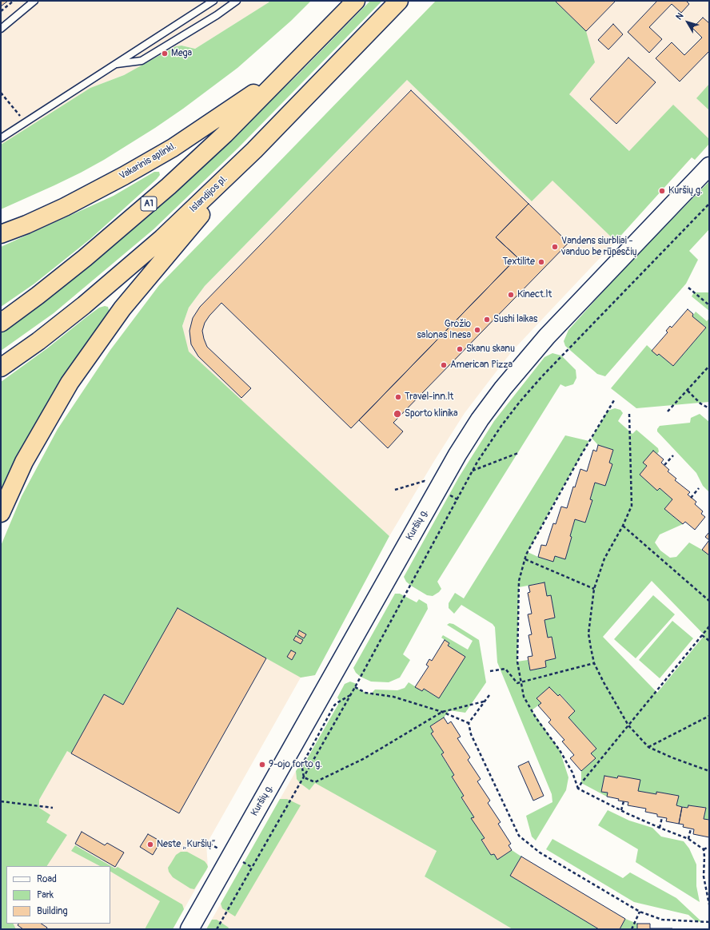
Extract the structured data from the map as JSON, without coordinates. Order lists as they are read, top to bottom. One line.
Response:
{"streets":{"highway":["Vakarinis aplinkl.","Islandijos pl.","A1"],"main road":["Kuršių g."]},"crossings":[["Vakarinis aplinkl.","A1"]],"places":["Mega","Kuršių g.","Vandens siurbliai - vanduo be rūpesčių","Textilite","Kinect.lt","Sushi laikas","Grožio salonas Inesa","Skanu skanu","American Pizza","Travel-inn.lt","Sporto klinika","9-ojo forto g.","Neste „Kuršių“"],"legend":["Road","Park","Building"],"north":"top left"}
